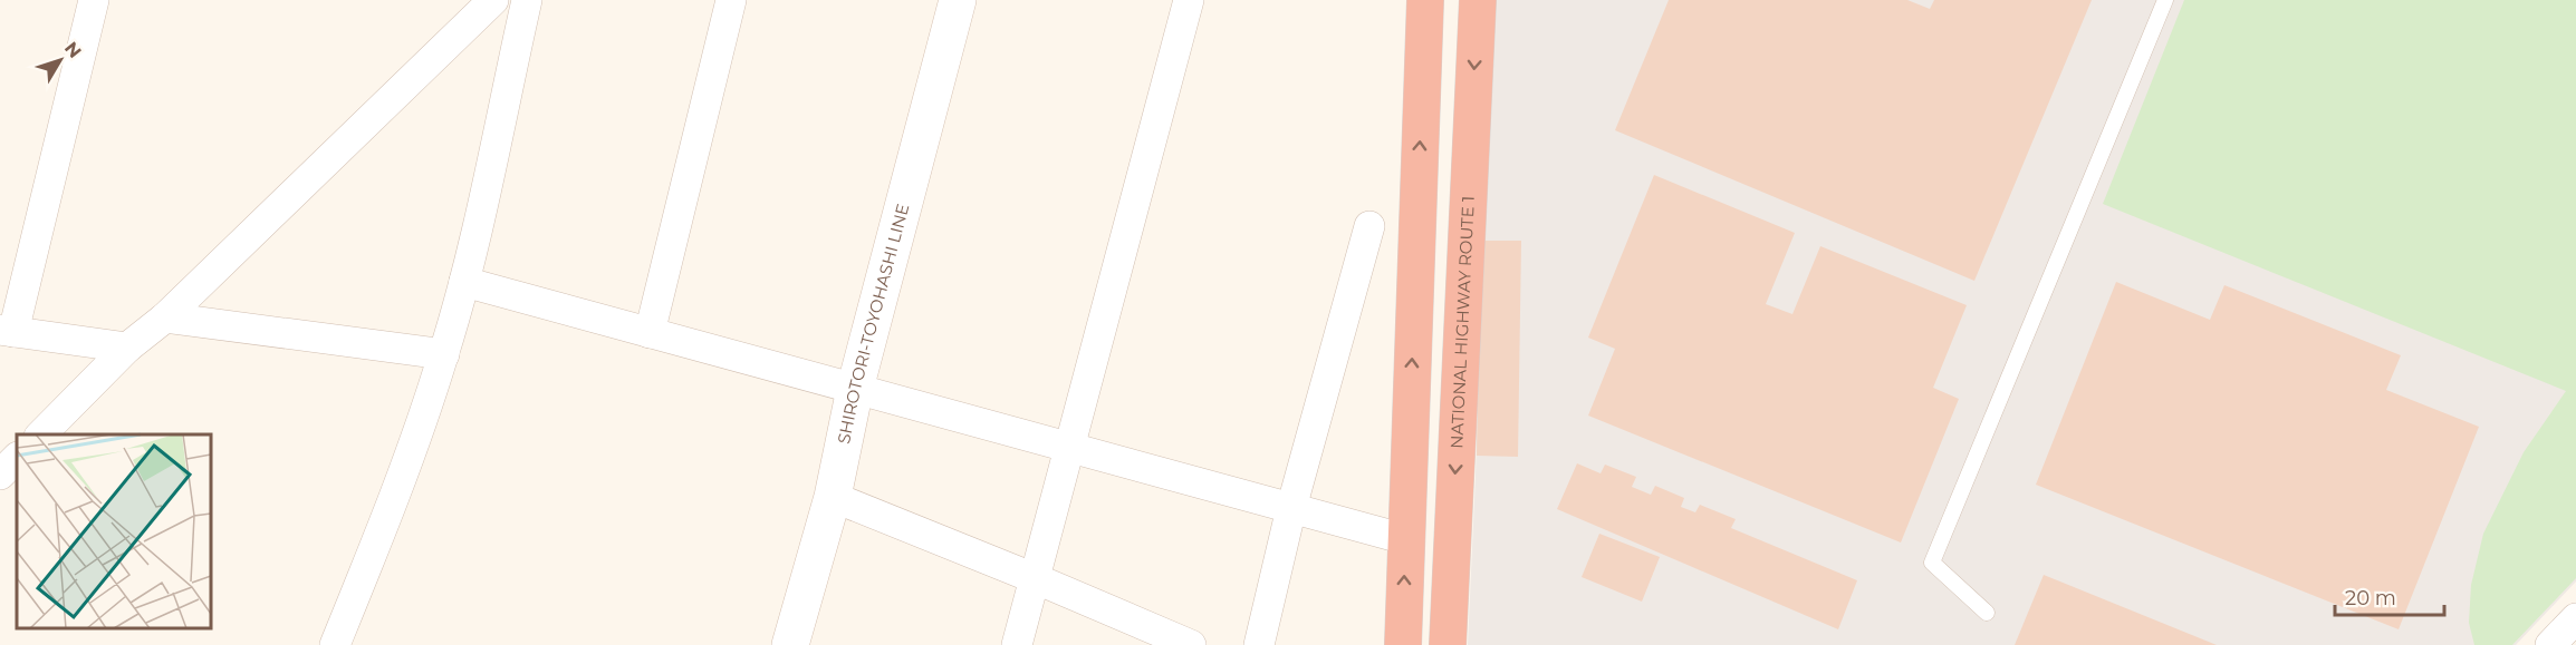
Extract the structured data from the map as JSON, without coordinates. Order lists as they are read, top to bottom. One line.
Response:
{"streets":{"highway":["NATIONAL HIGHWAY ROUTE 1"],"main road":["SHIROTORI-TOYOHASHI LINE"]},"scale_bar":"20 m","north":"top right"}
